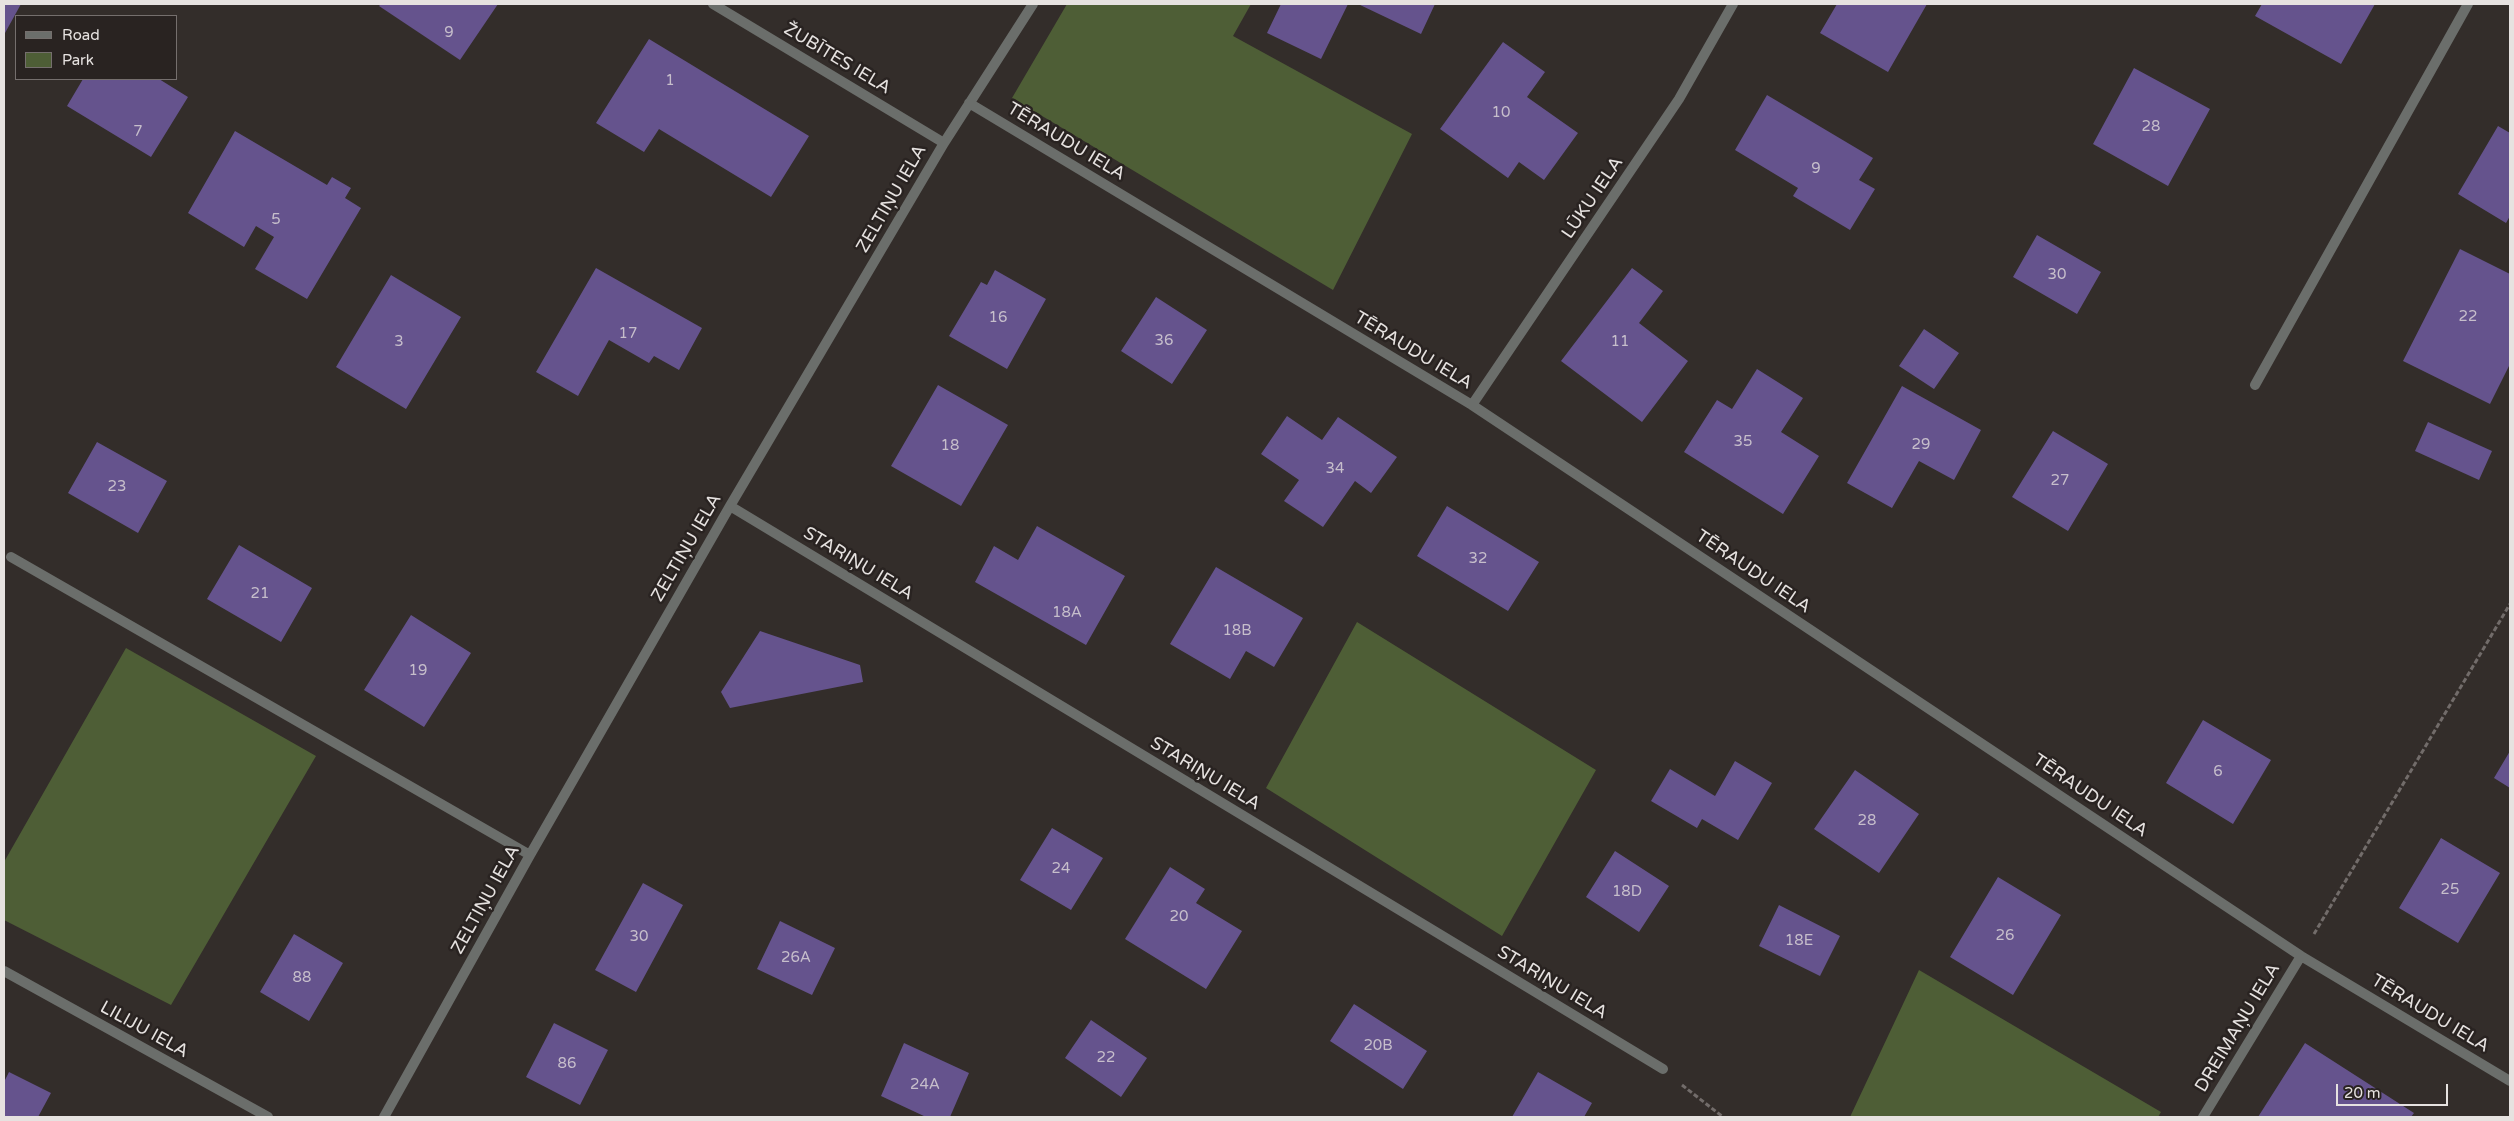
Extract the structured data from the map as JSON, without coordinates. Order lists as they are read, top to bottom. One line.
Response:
{"streets":{"street":["ŽUBĪTES IELA","TĒRAUDU IELA","LŪKU IELA","ZELTIŅU IELA","STARIŅU IELA","DREIMAŅU IELA","LILIJU IELA"]},"crossings":[["ŽUBĪTES IELA","ZELTIŅU IELA"],["TĒRAUDU IELA","LŪKU IELA"],["TĒRAUDU IELA","ZELTIŅU IELA"],["TĒRAUDU IELA","DREIMAŅU IELA"],["ZELTIŅU IELA","STARIŅU IELA"]],"house_numbers":["9","1","10","28","7","9","5","30","22","16","17","36","3","11","35","29","18","34","27","23","32","21","18A","18B","19","6","28","24","25","18D","20","26","30","18E","26A","88","20B","22","86","24A"],"legend":["Road","Park"],"scale_bar":"20 m"}
